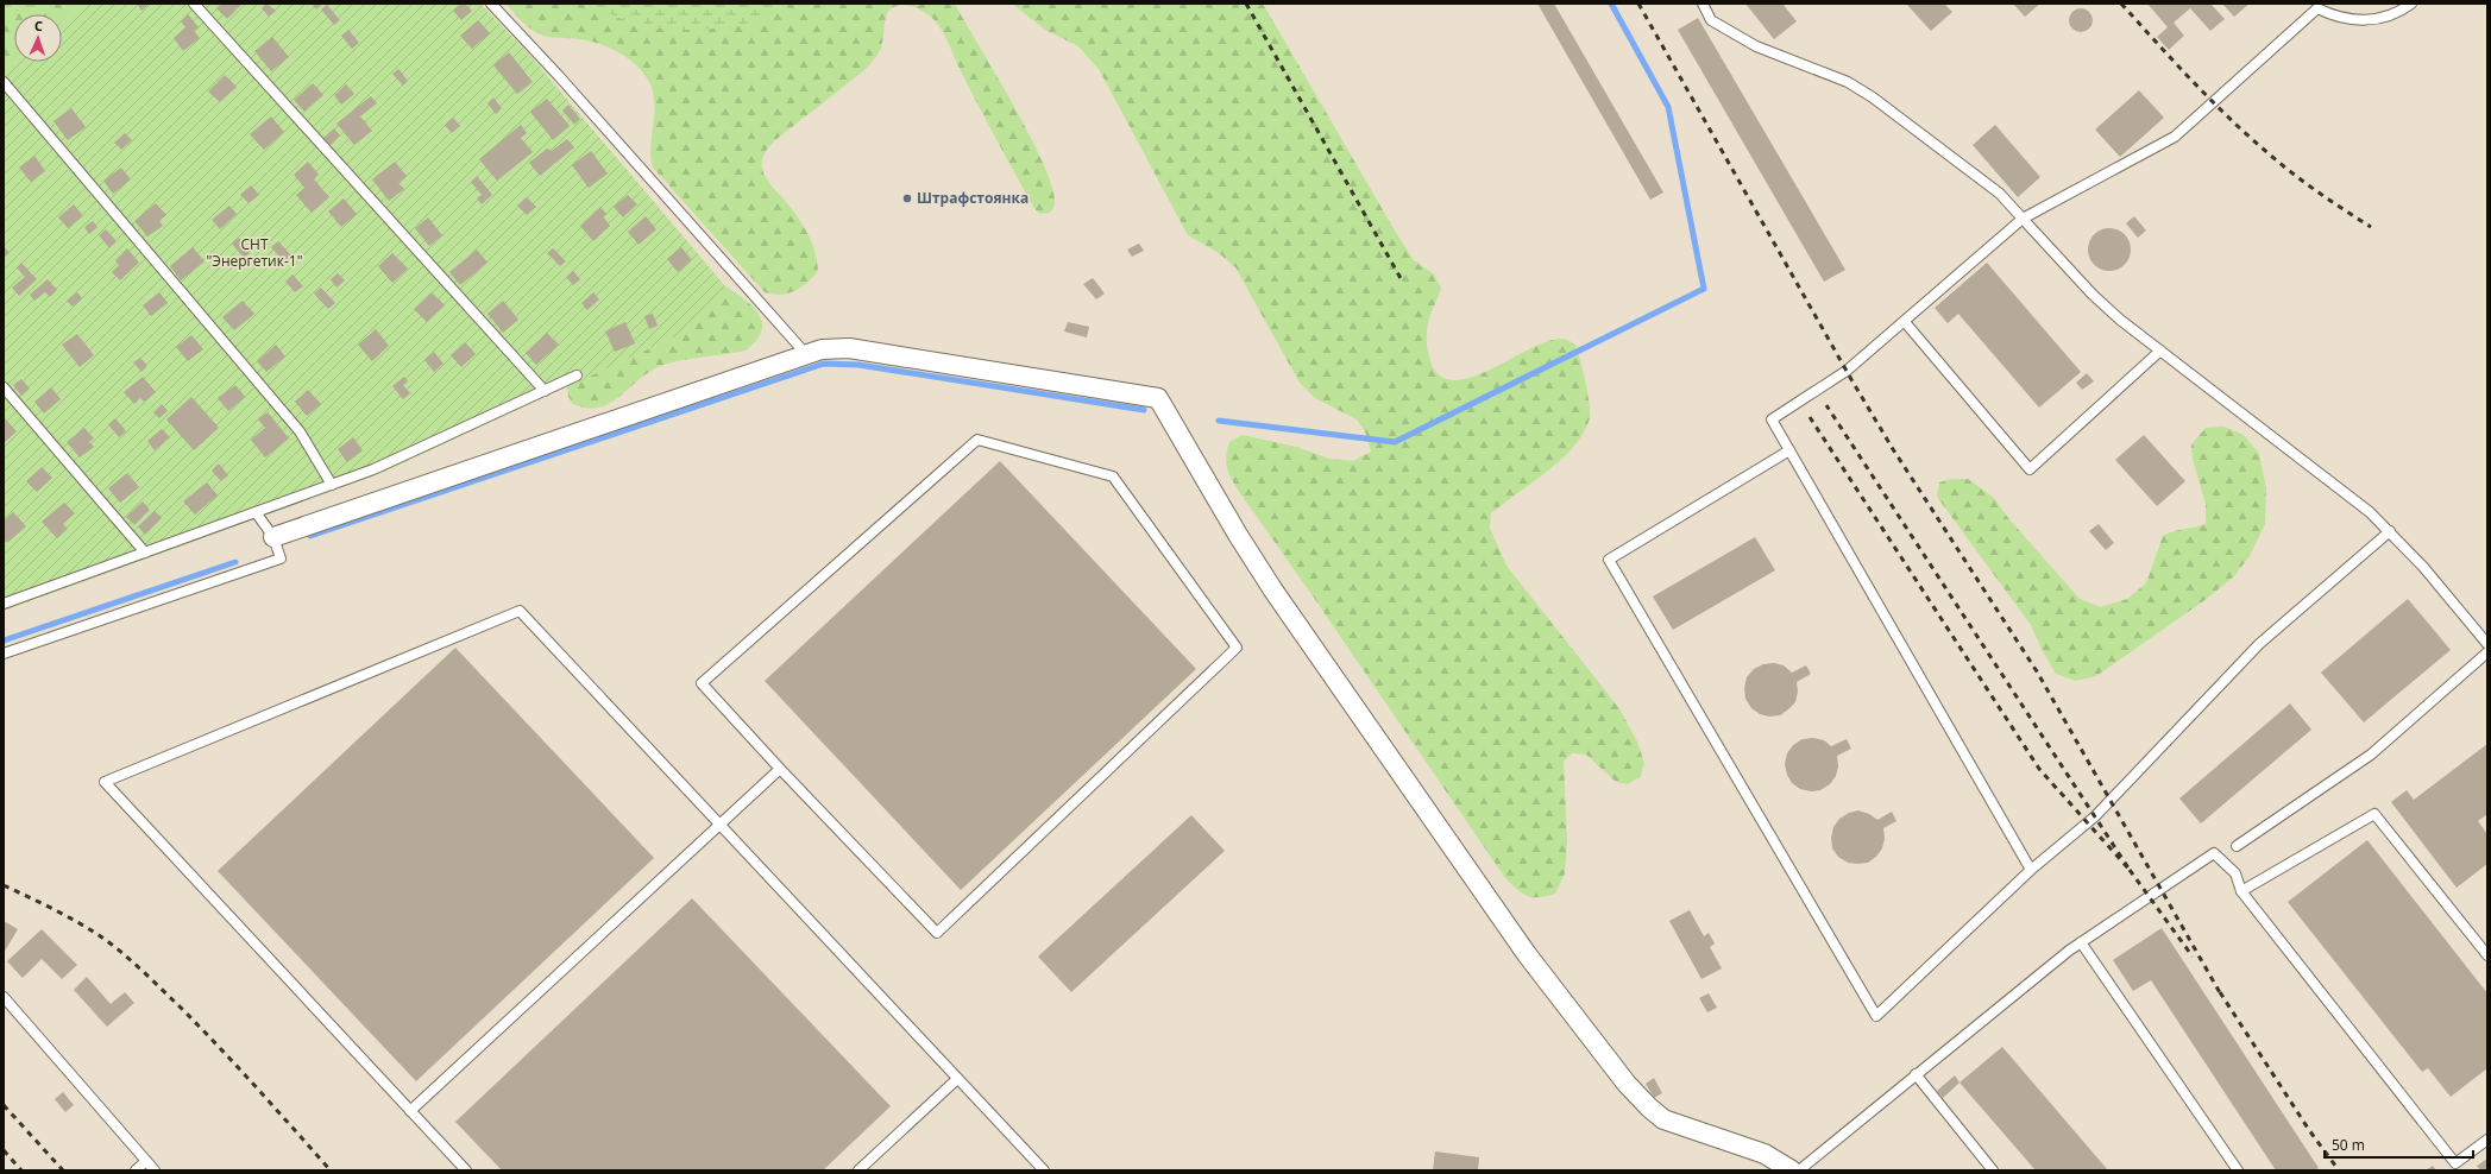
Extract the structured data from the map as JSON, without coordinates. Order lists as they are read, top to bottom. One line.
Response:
{"parks":["СНТ \"Энергетик-1\""],"places":["Штрафстоянка"],"scale_bar":"50 m","north":"top"}
